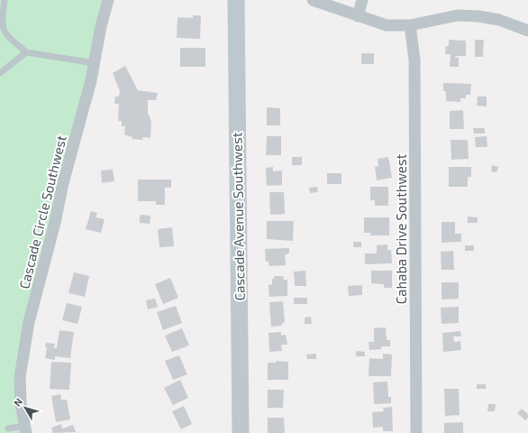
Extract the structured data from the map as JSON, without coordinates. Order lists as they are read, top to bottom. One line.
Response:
{"streets":{"main road":["Cascade Avenue Southwest"],"street":["Cascade Circle Southwest","Cahaba Drive Southwest"]},"north":"top left"}
